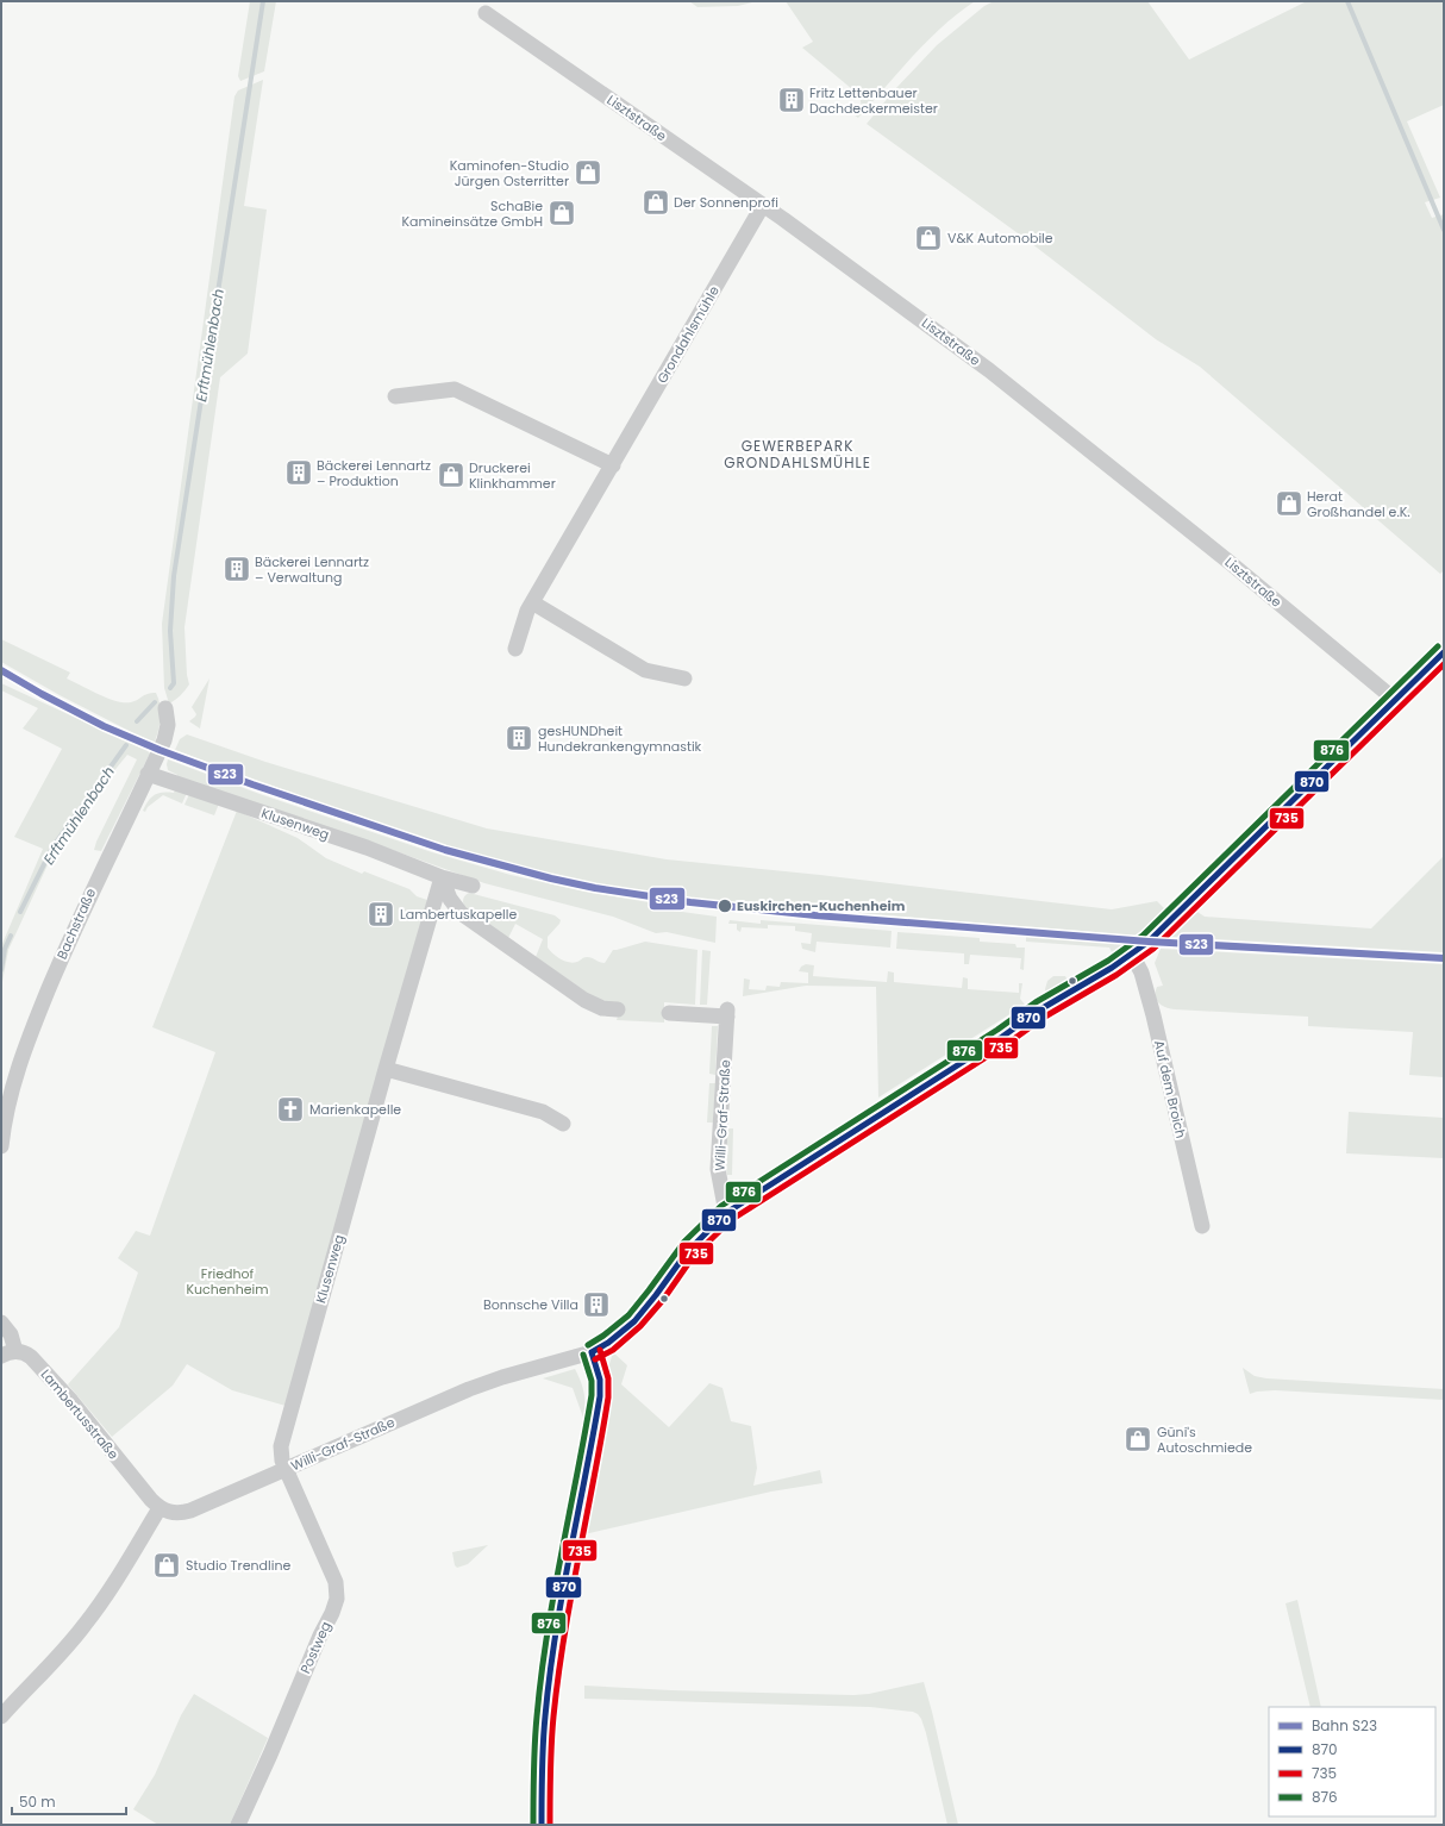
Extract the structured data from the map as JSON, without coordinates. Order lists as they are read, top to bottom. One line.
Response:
{"streets":{"street":["Lisztstraße","Grondahlsmühle","Klusenweg","Bachstraße","Auf dem Broich","Willi-Graf-Straße","Lambertusstraße","Postweg"]},"crossings":[["Lisztstraße","Grondahlsmühle"],["Lisztstraße","Willi-Graf-Straße"],["Klusenweg","Bachstraße"],["Klusenweg","Willi-Graf-Straße"],["Klusenweg","Postweg"],["Auf dem Broich","Willi-Graf-Straße"],["Willi-Graf-Straße","Lambertusstraße"],["Willi-Graf-Straße","Postweg"]],"districts":["GEWERBEPARK GRONDAHLSMÜHLE"],"water":["Erftmühlenbach"],"parks":["Friedhof Kuchenheim"],"places":{"building":["Fritz Lettenbauer Dachdeckermeister","Bäckerei Lennartz – Produktion","Bäckerei Lennartz – Verwaltung","gesHUNDheit Hundekrankengymnastik","Lambertuskapelle","Bonnsche Villa"],"shop":["Kaminofen-Studio Jürgen Osterritter","Der Sonnenprofi","SchaBie Kamineinsätze GmbH","V&K Automobile","Druckerei Klinkhammer","Herat Großhandel e.K.","Güni's Autoschmiede","Studio Trendline"],"other":["Euskirchen-Kuchenheim"],"church":["Marienkapelle"]},"lines":["transit line 876","transit line 870","transit line 735","rail line S23"],"legend":["Bahn S23","870","735","876"],"scale_bar":"50 m"}
